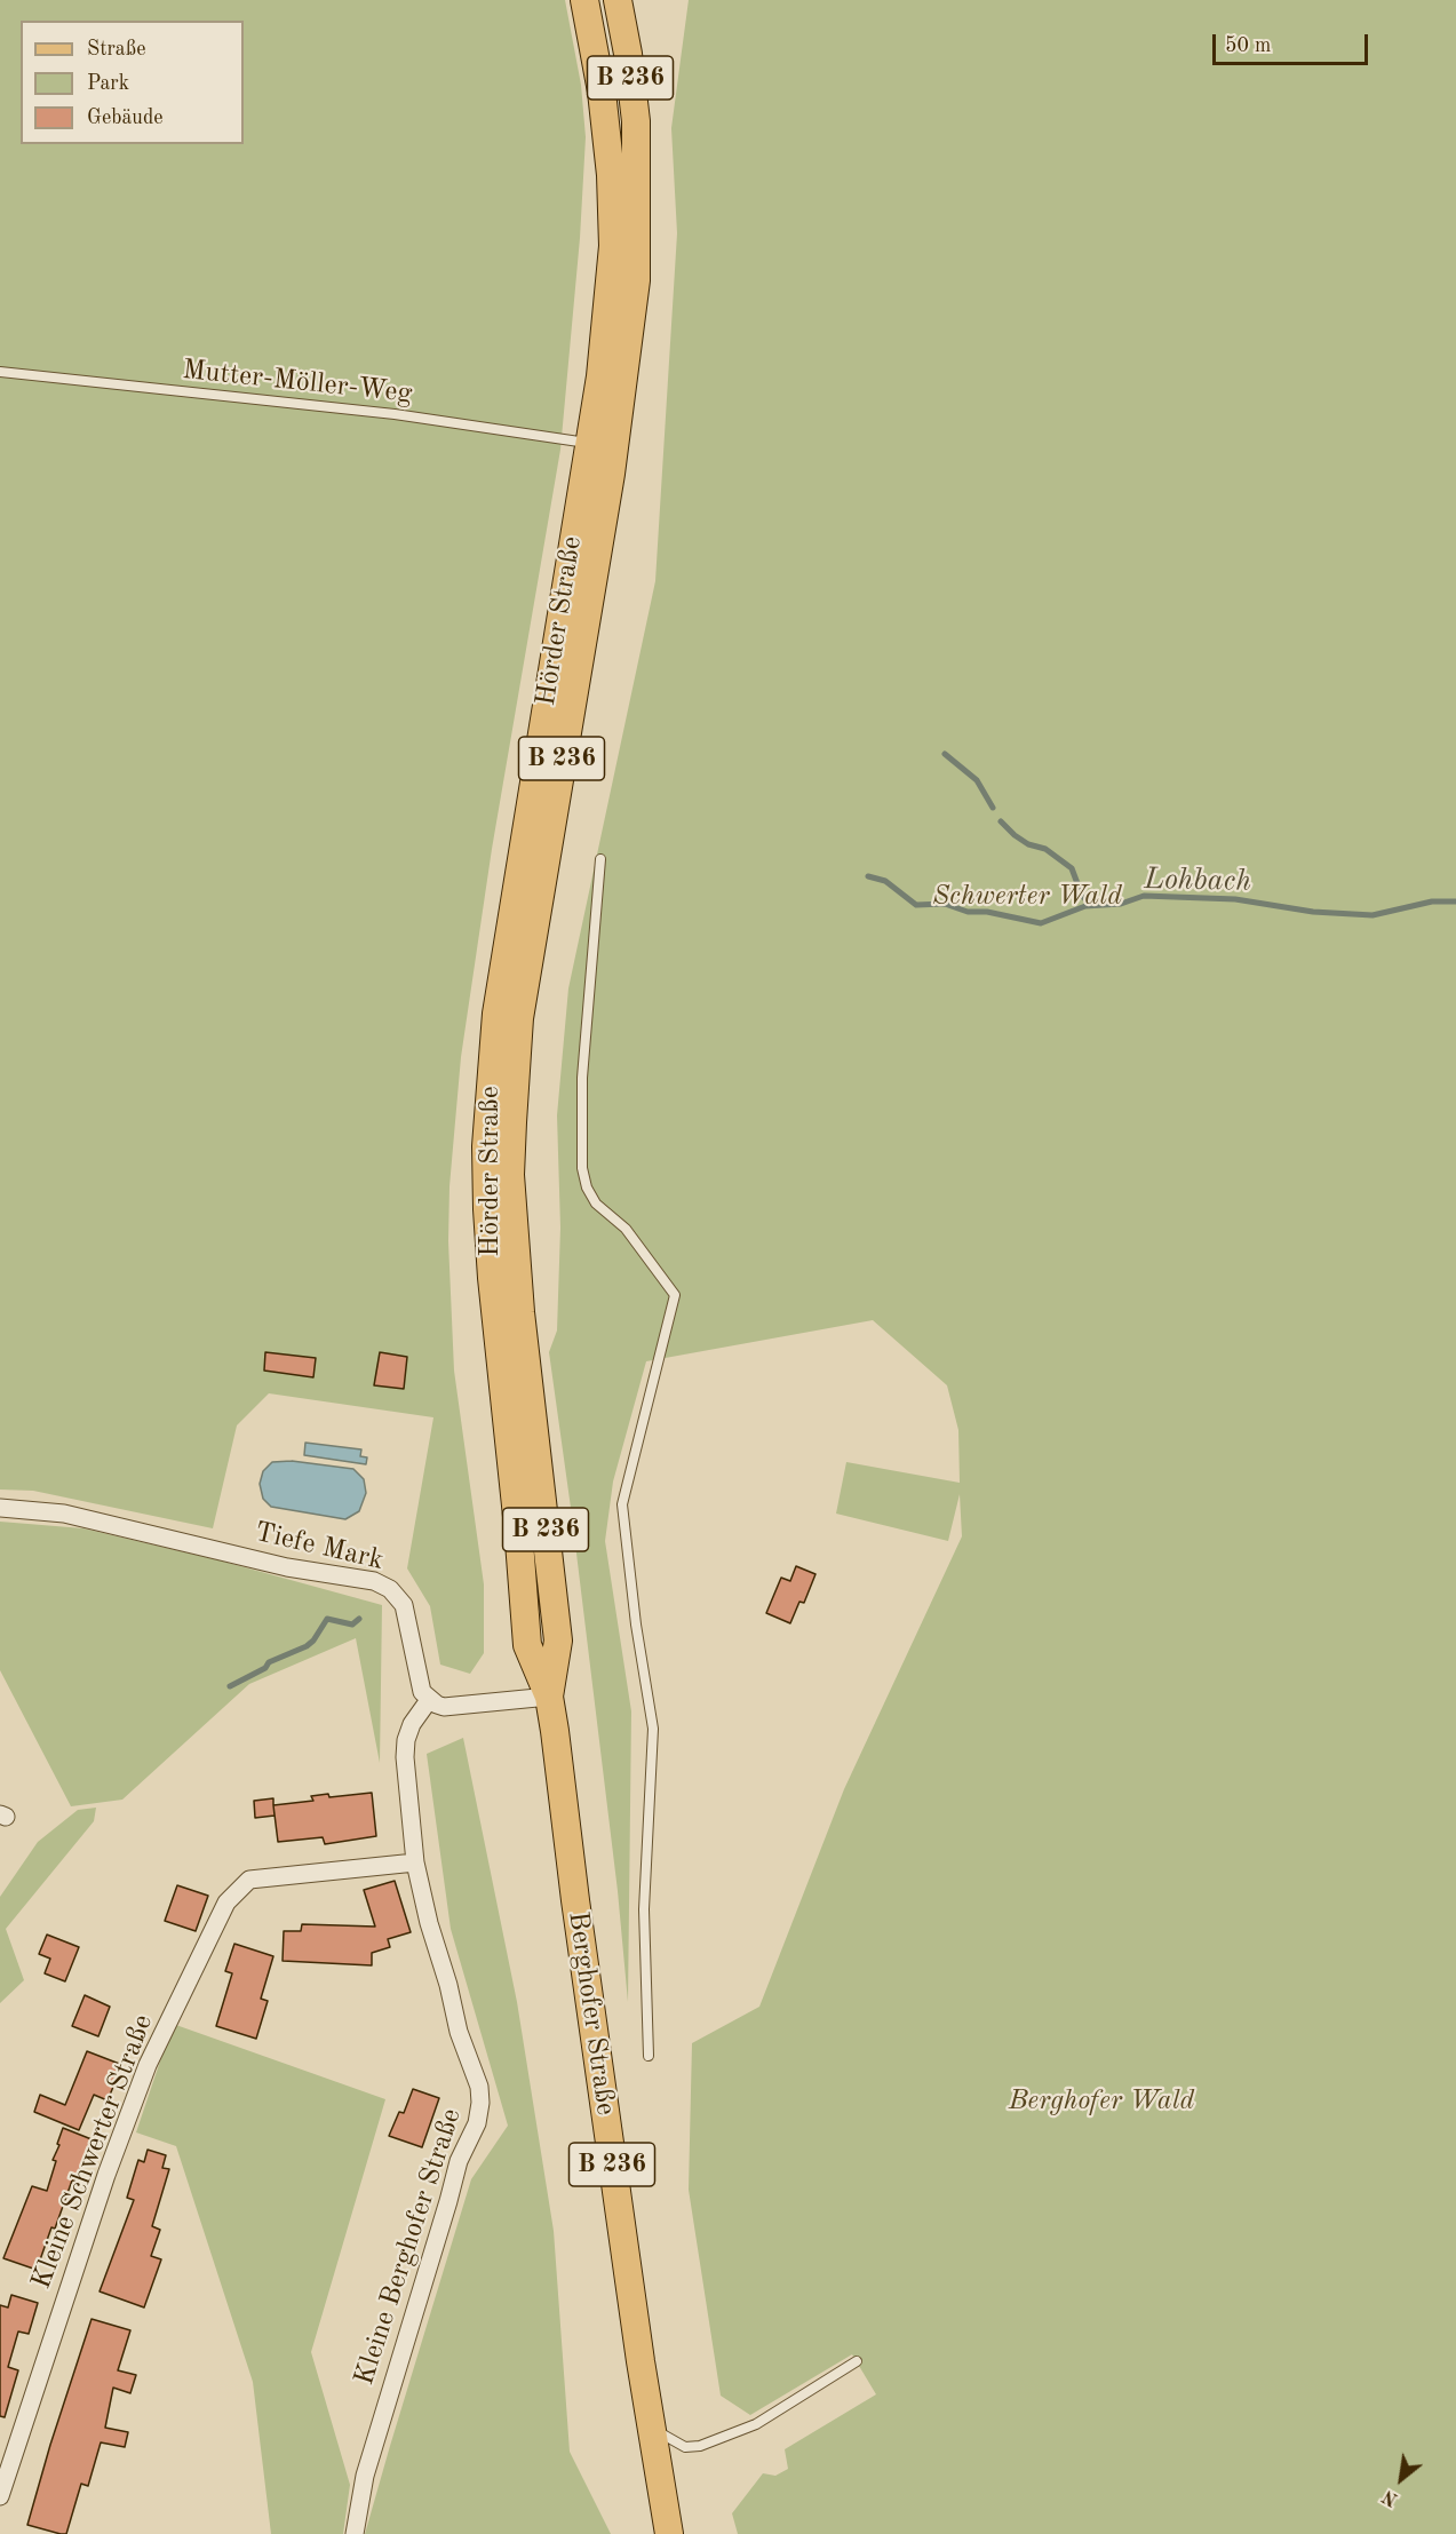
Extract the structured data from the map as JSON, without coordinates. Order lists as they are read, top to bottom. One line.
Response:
{"streets":{"main road":["B 236","Hörder Straße","Berghofer Straße"],"street":["Tiefe Mark","Kleine Schwerter Straße","Kleine Berghofer Straße"],"lane":["Mutter-Möller-Weg"]},"crossings":[["Mutter-Möller-Weg","Hörder Straße"],["Hörder Straße","Berghofer Straße"],["Tiefe Mark","Kleine Berghofer Straße"],["Kleine Schwerter Straße","Kleine Berghofer Straße"]],"water":["Lohbach"],"parks":["Schwerter Wald","Berghofer Wald"],"legend":["Straße","Park","Gebäude"],"scale_bar":"50 m","north":"bottom left"}
